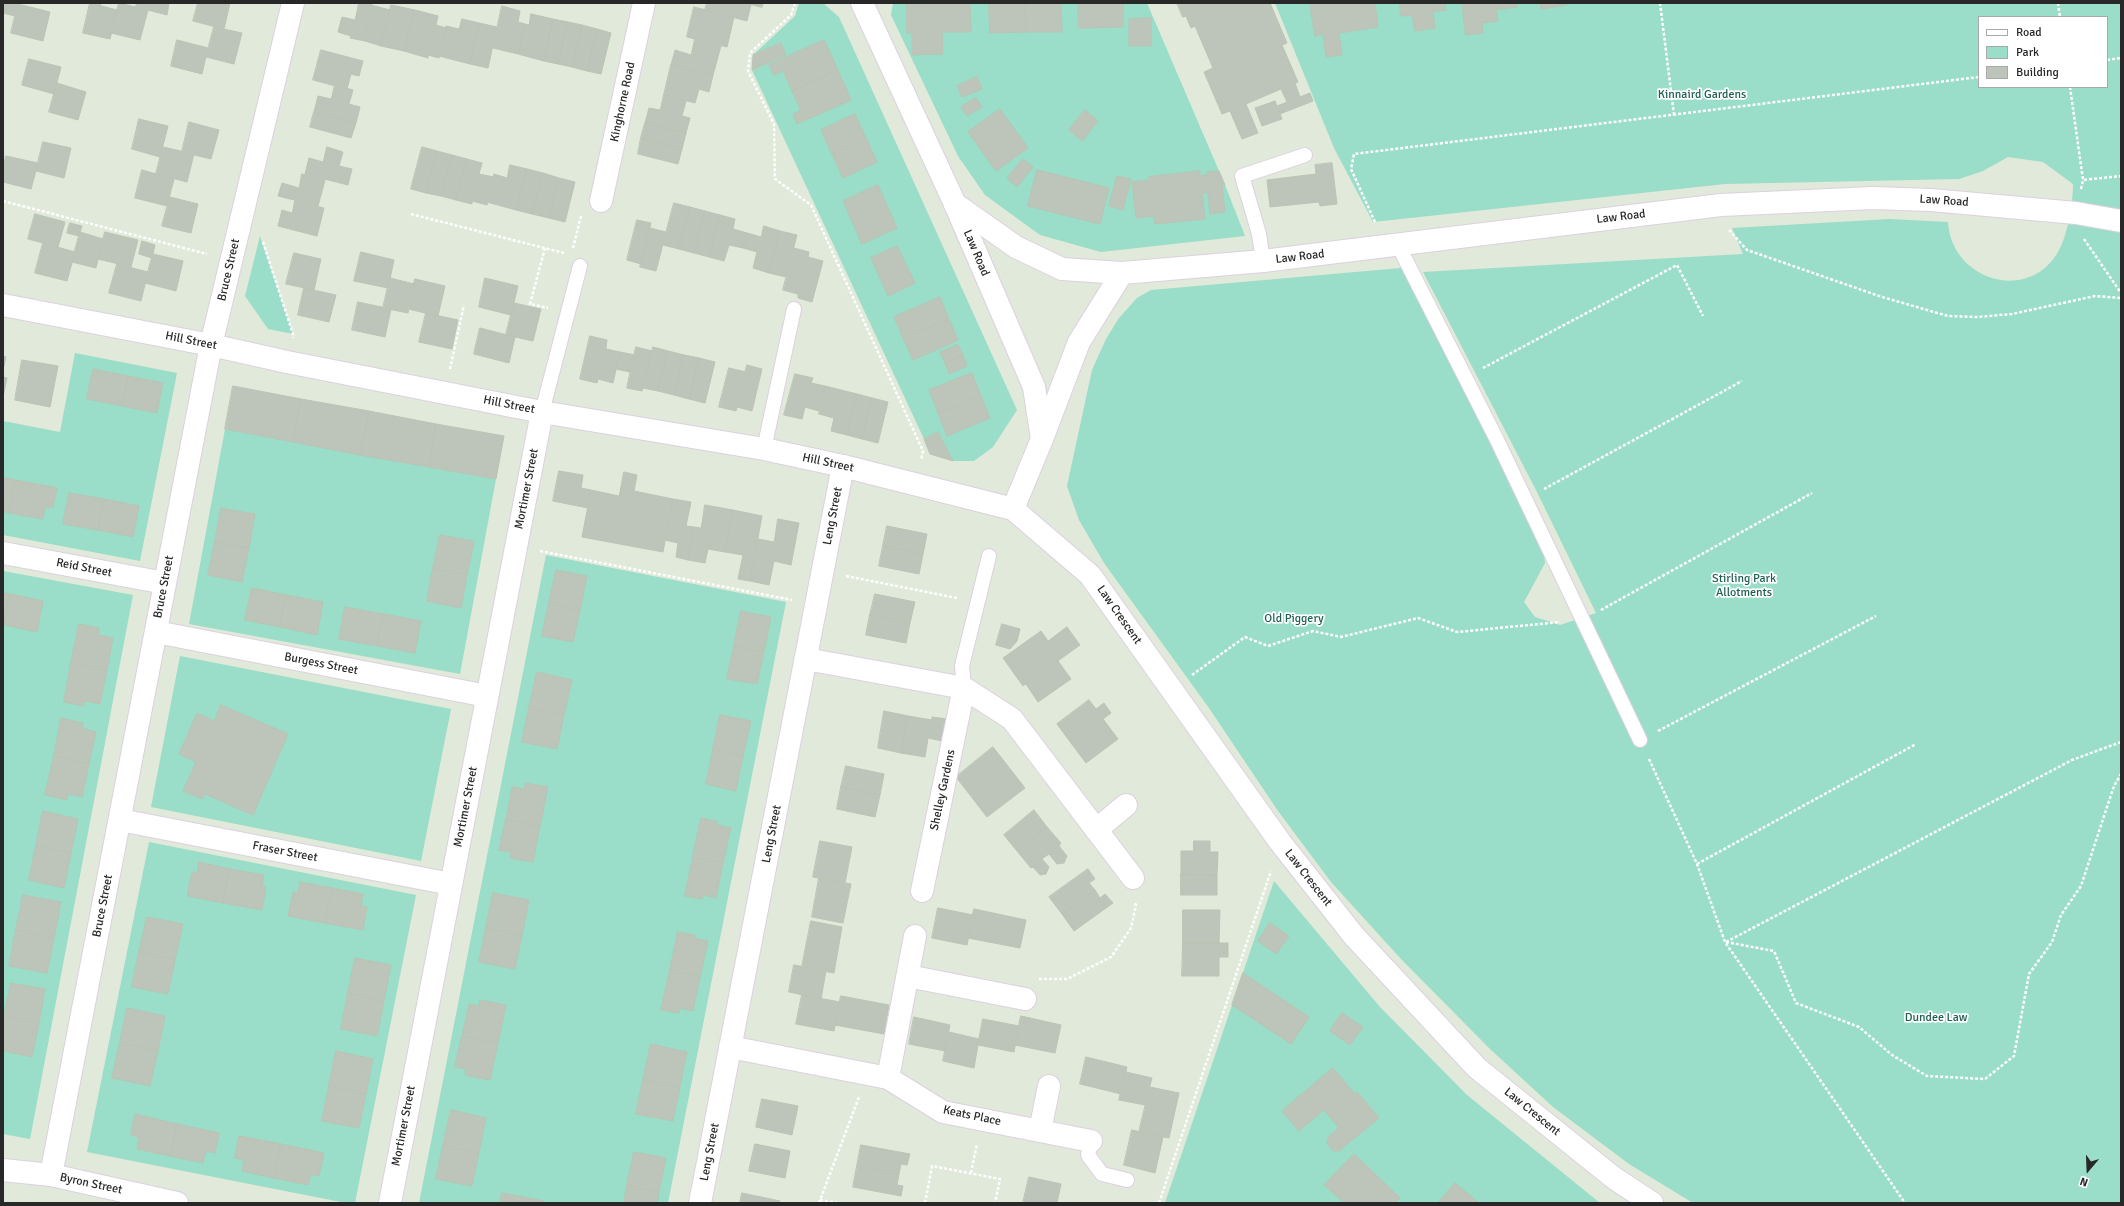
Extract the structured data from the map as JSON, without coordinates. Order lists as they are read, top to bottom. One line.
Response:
{"streets":{"street":["Kinghorne Road","Law Road","Bruce Street","Hill Street","Mortimer Street","Leng Street","Reid Street","Law Crescent","Burgess Street","Shelley Gardens","Fraser Street","Keats Place","Byron Street"]},"crossings":[["Bruce Street","Hill Street"],["Bruce Street","Reid Street"],["Bruce Street","Burgess Street"],["Bruce Street","Fraser Street"],["Bruce Street","Byron Street"],["Hill Street","Mortimer Street"],["Hill Street","Leng Street"],["Hill Street","Law Crescent"],["Mortimer Street","Burgess Street"],["Mortimer Street","Fraser Street"],["Leng Street","Keats Place"]],"parks":["Kinnaird Gardens","Stirling Park Allotments","Old Piggery","Dundee Law"],"legend":["Road","Park","Building"],"north":"bottom"}
